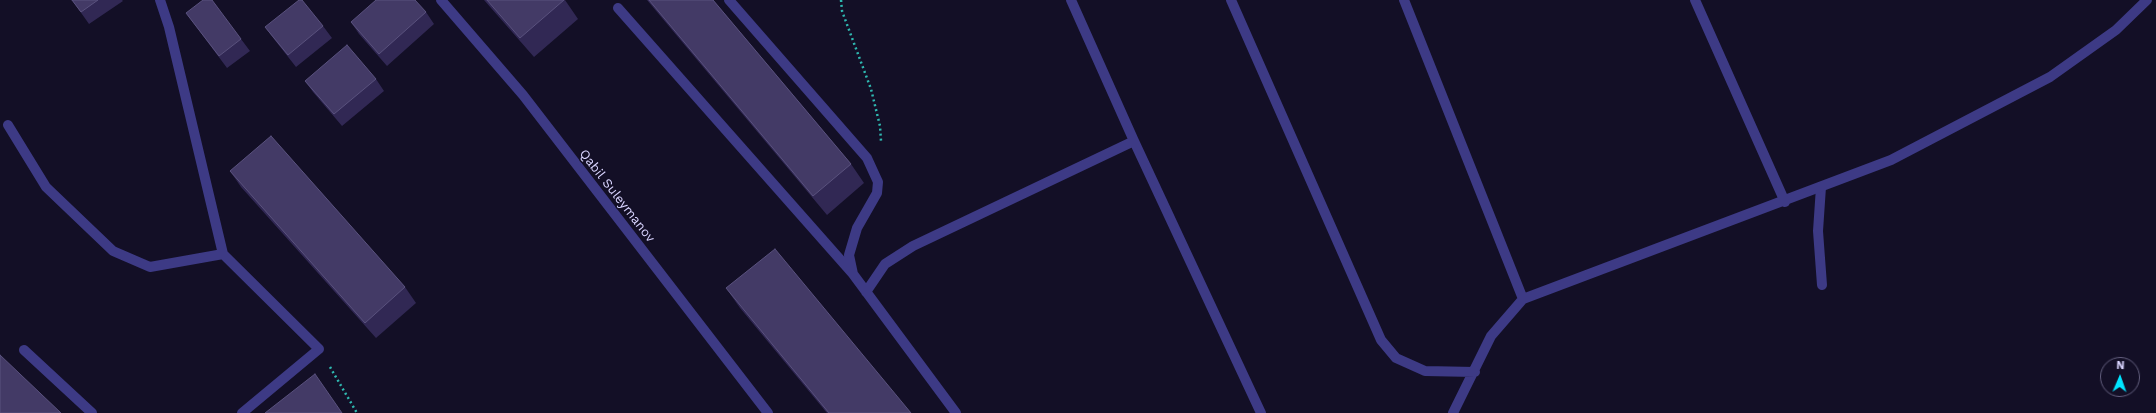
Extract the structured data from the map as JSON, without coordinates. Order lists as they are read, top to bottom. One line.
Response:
{"streets":{"street":["Qabil Suleymanov"]},"north":"top"}
